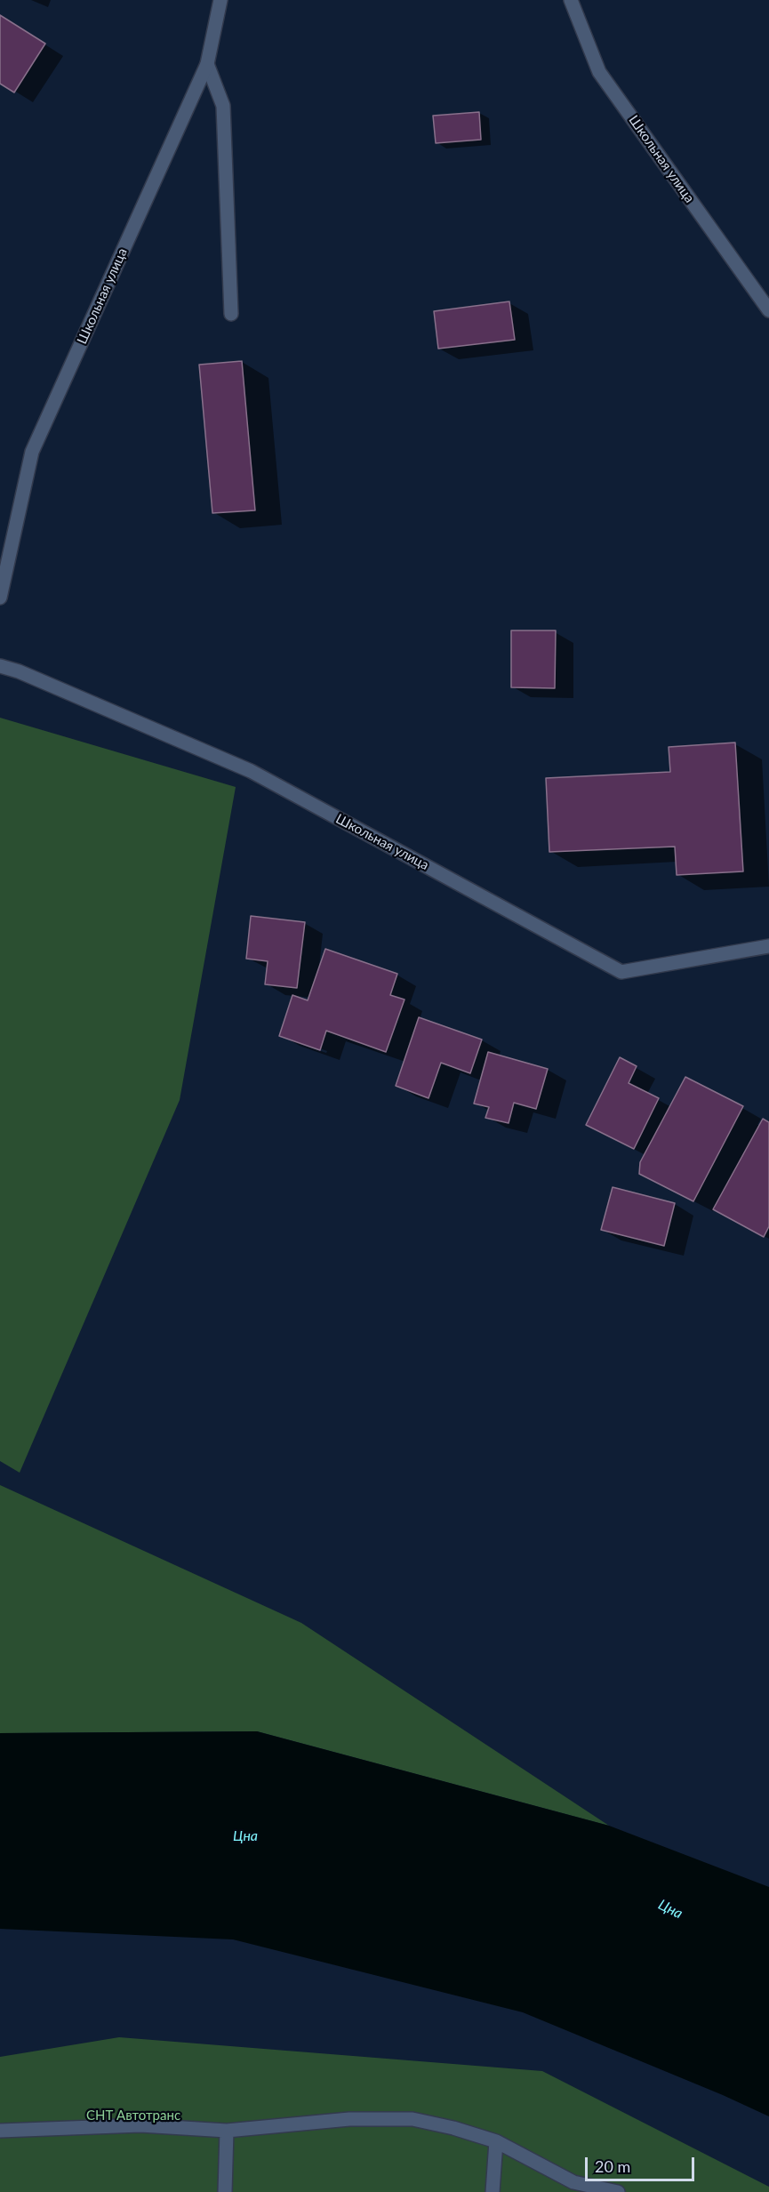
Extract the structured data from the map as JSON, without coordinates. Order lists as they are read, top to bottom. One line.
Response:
{"streets":{"street":["Школьная улица"]},"water":["Цна"],"parks":["СНТ Автотранс"],"scale_bar":"20 m"}
